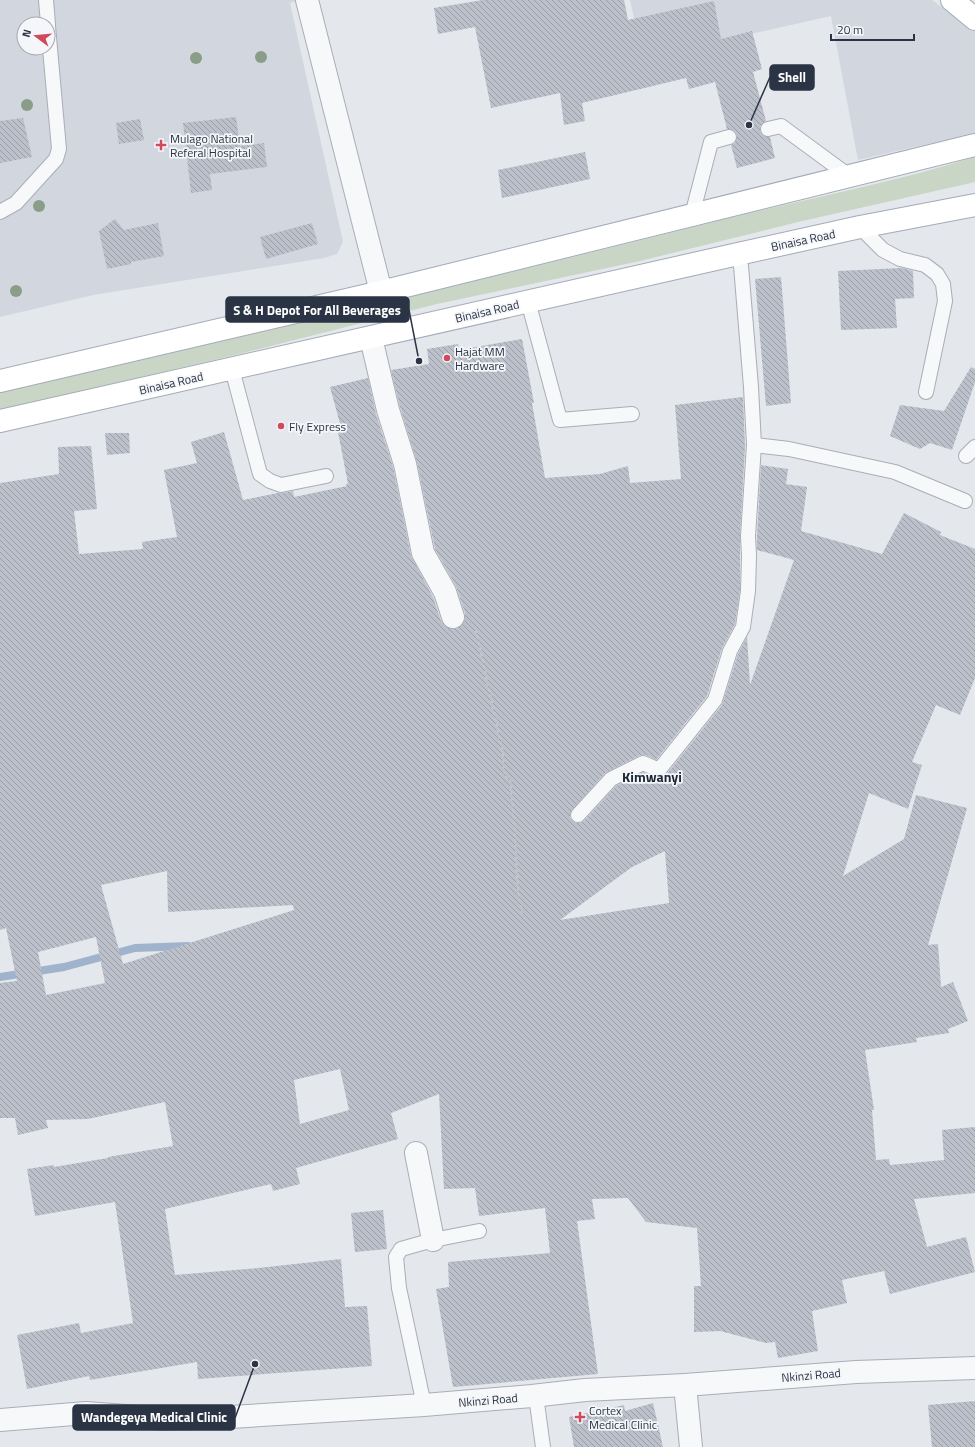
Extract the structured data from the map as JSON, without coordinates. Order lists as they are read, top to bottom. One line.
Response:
{"streets":{"main road":["Binaisa Road"],"street":["Nkinzi Road"]},"districts":["Kimwanyi"],"places":{"other":["Shell","Hajat MM Hardware","S & H Depot For All Beverages","Fly Express","Wandegeya Medical Clinic"],"health":["Mulago National Referal Hospital","Cortex Medical Clinic"]},"scale_bar":"20 m","north":"left"}
